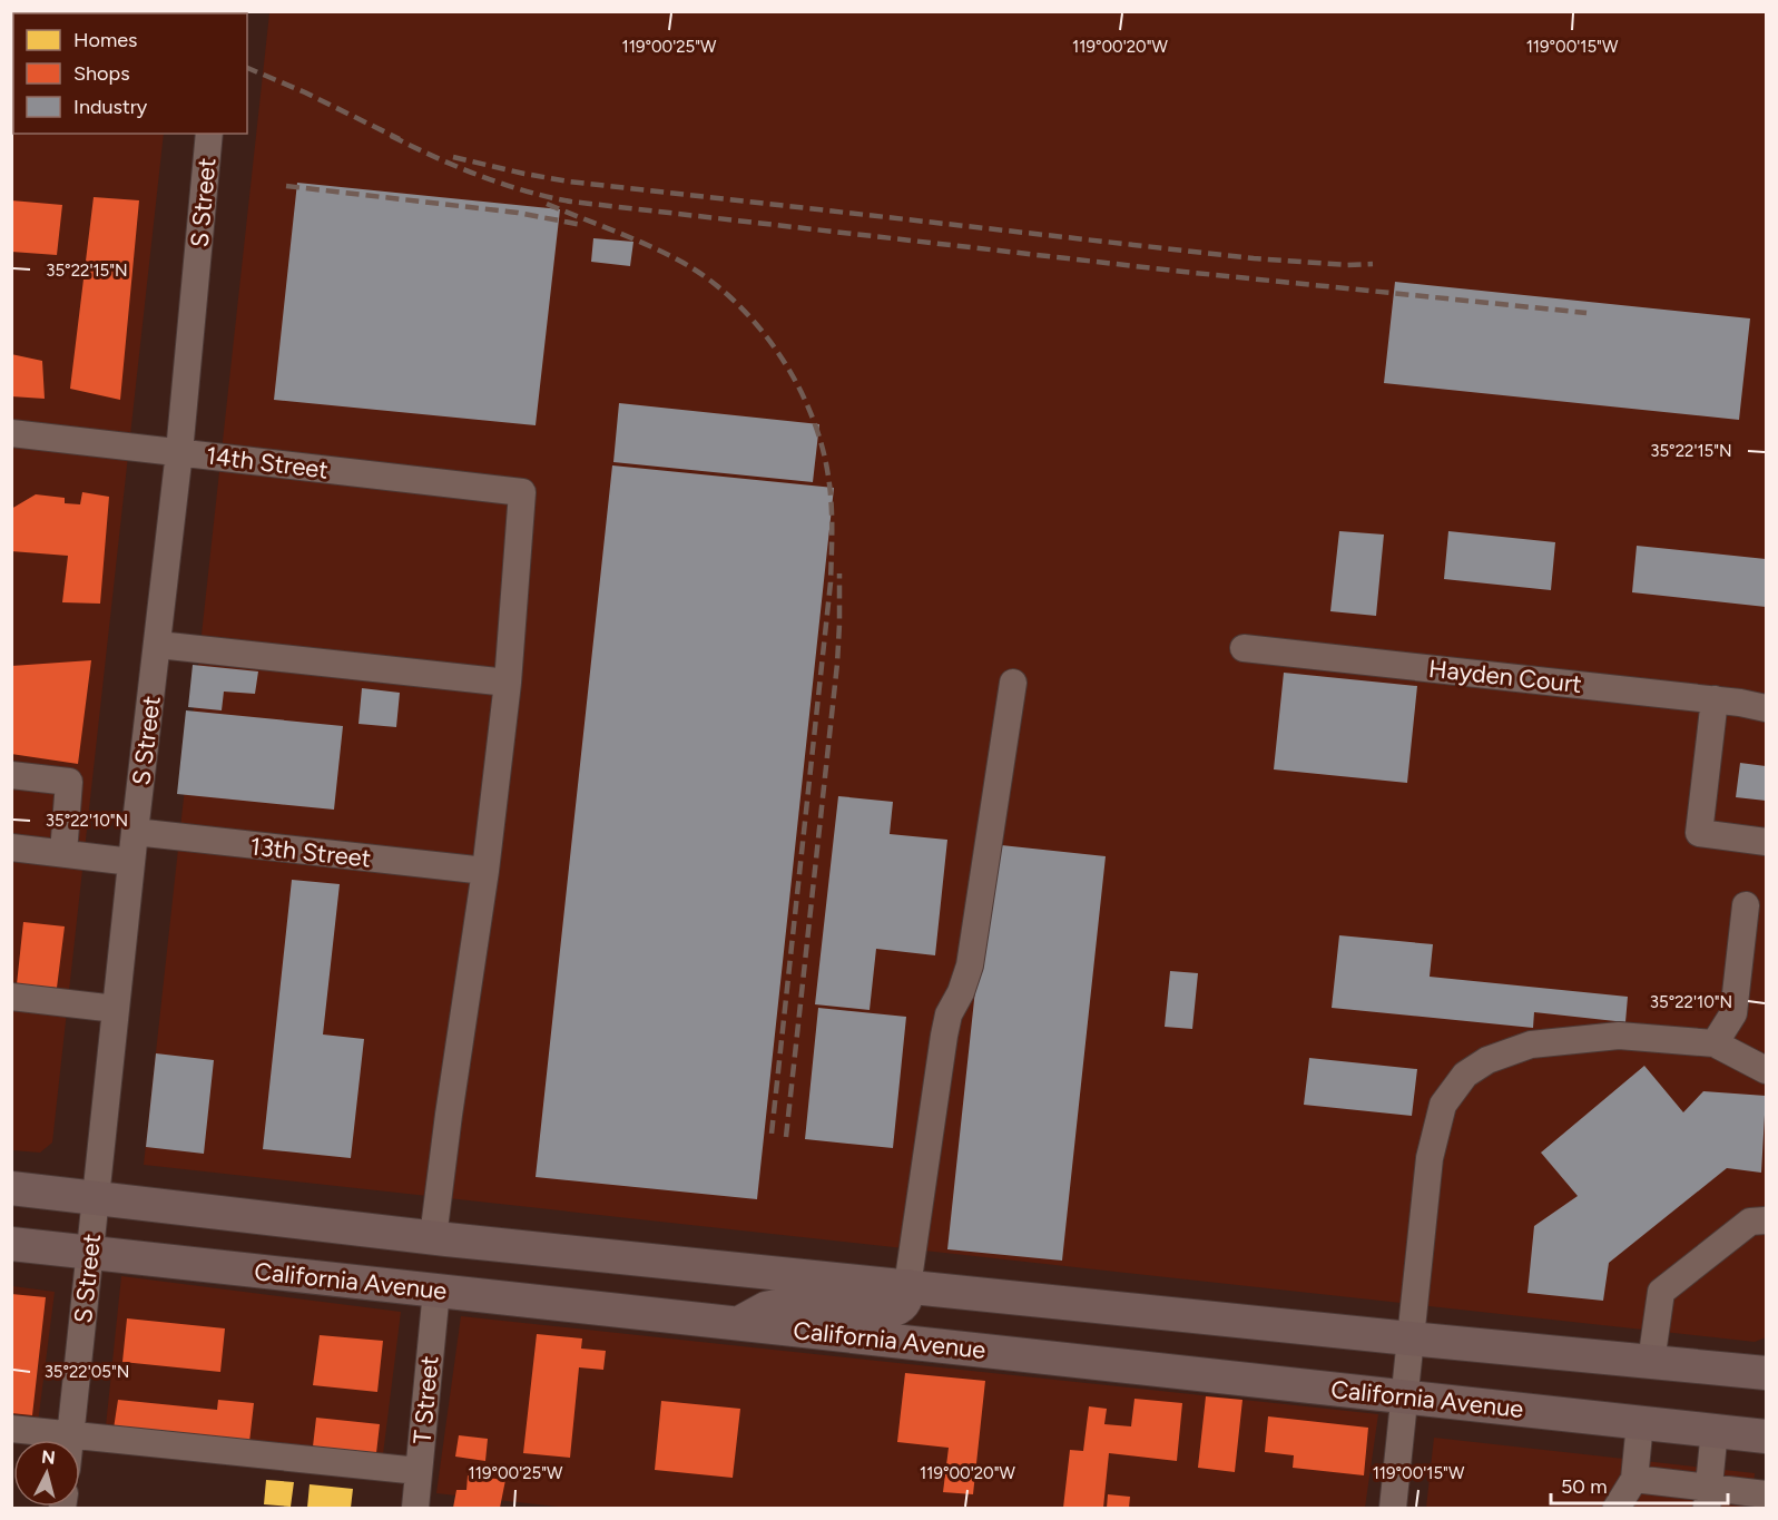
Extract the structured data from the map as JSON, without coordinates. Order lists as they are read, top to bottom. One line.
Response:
{"streets":{"main road":["California Avenue"],"street":["S Street","14th Street","Hayden Court","13th Street","T Street"]},"crossings":[["S Street","14th Street"],["S Street","13th Street"],["S Street","California Avenue"],["California Avenue","T Street"]],"legend":["Homes","Shops","Industry"],"scale_bar":"50 m","north":"top","coordinates":["119°00'25\"W","119°00'20\"W","119°00'15\"W","35°22'15\"N","35°22'10\"N","35°22'05\"N"]}
